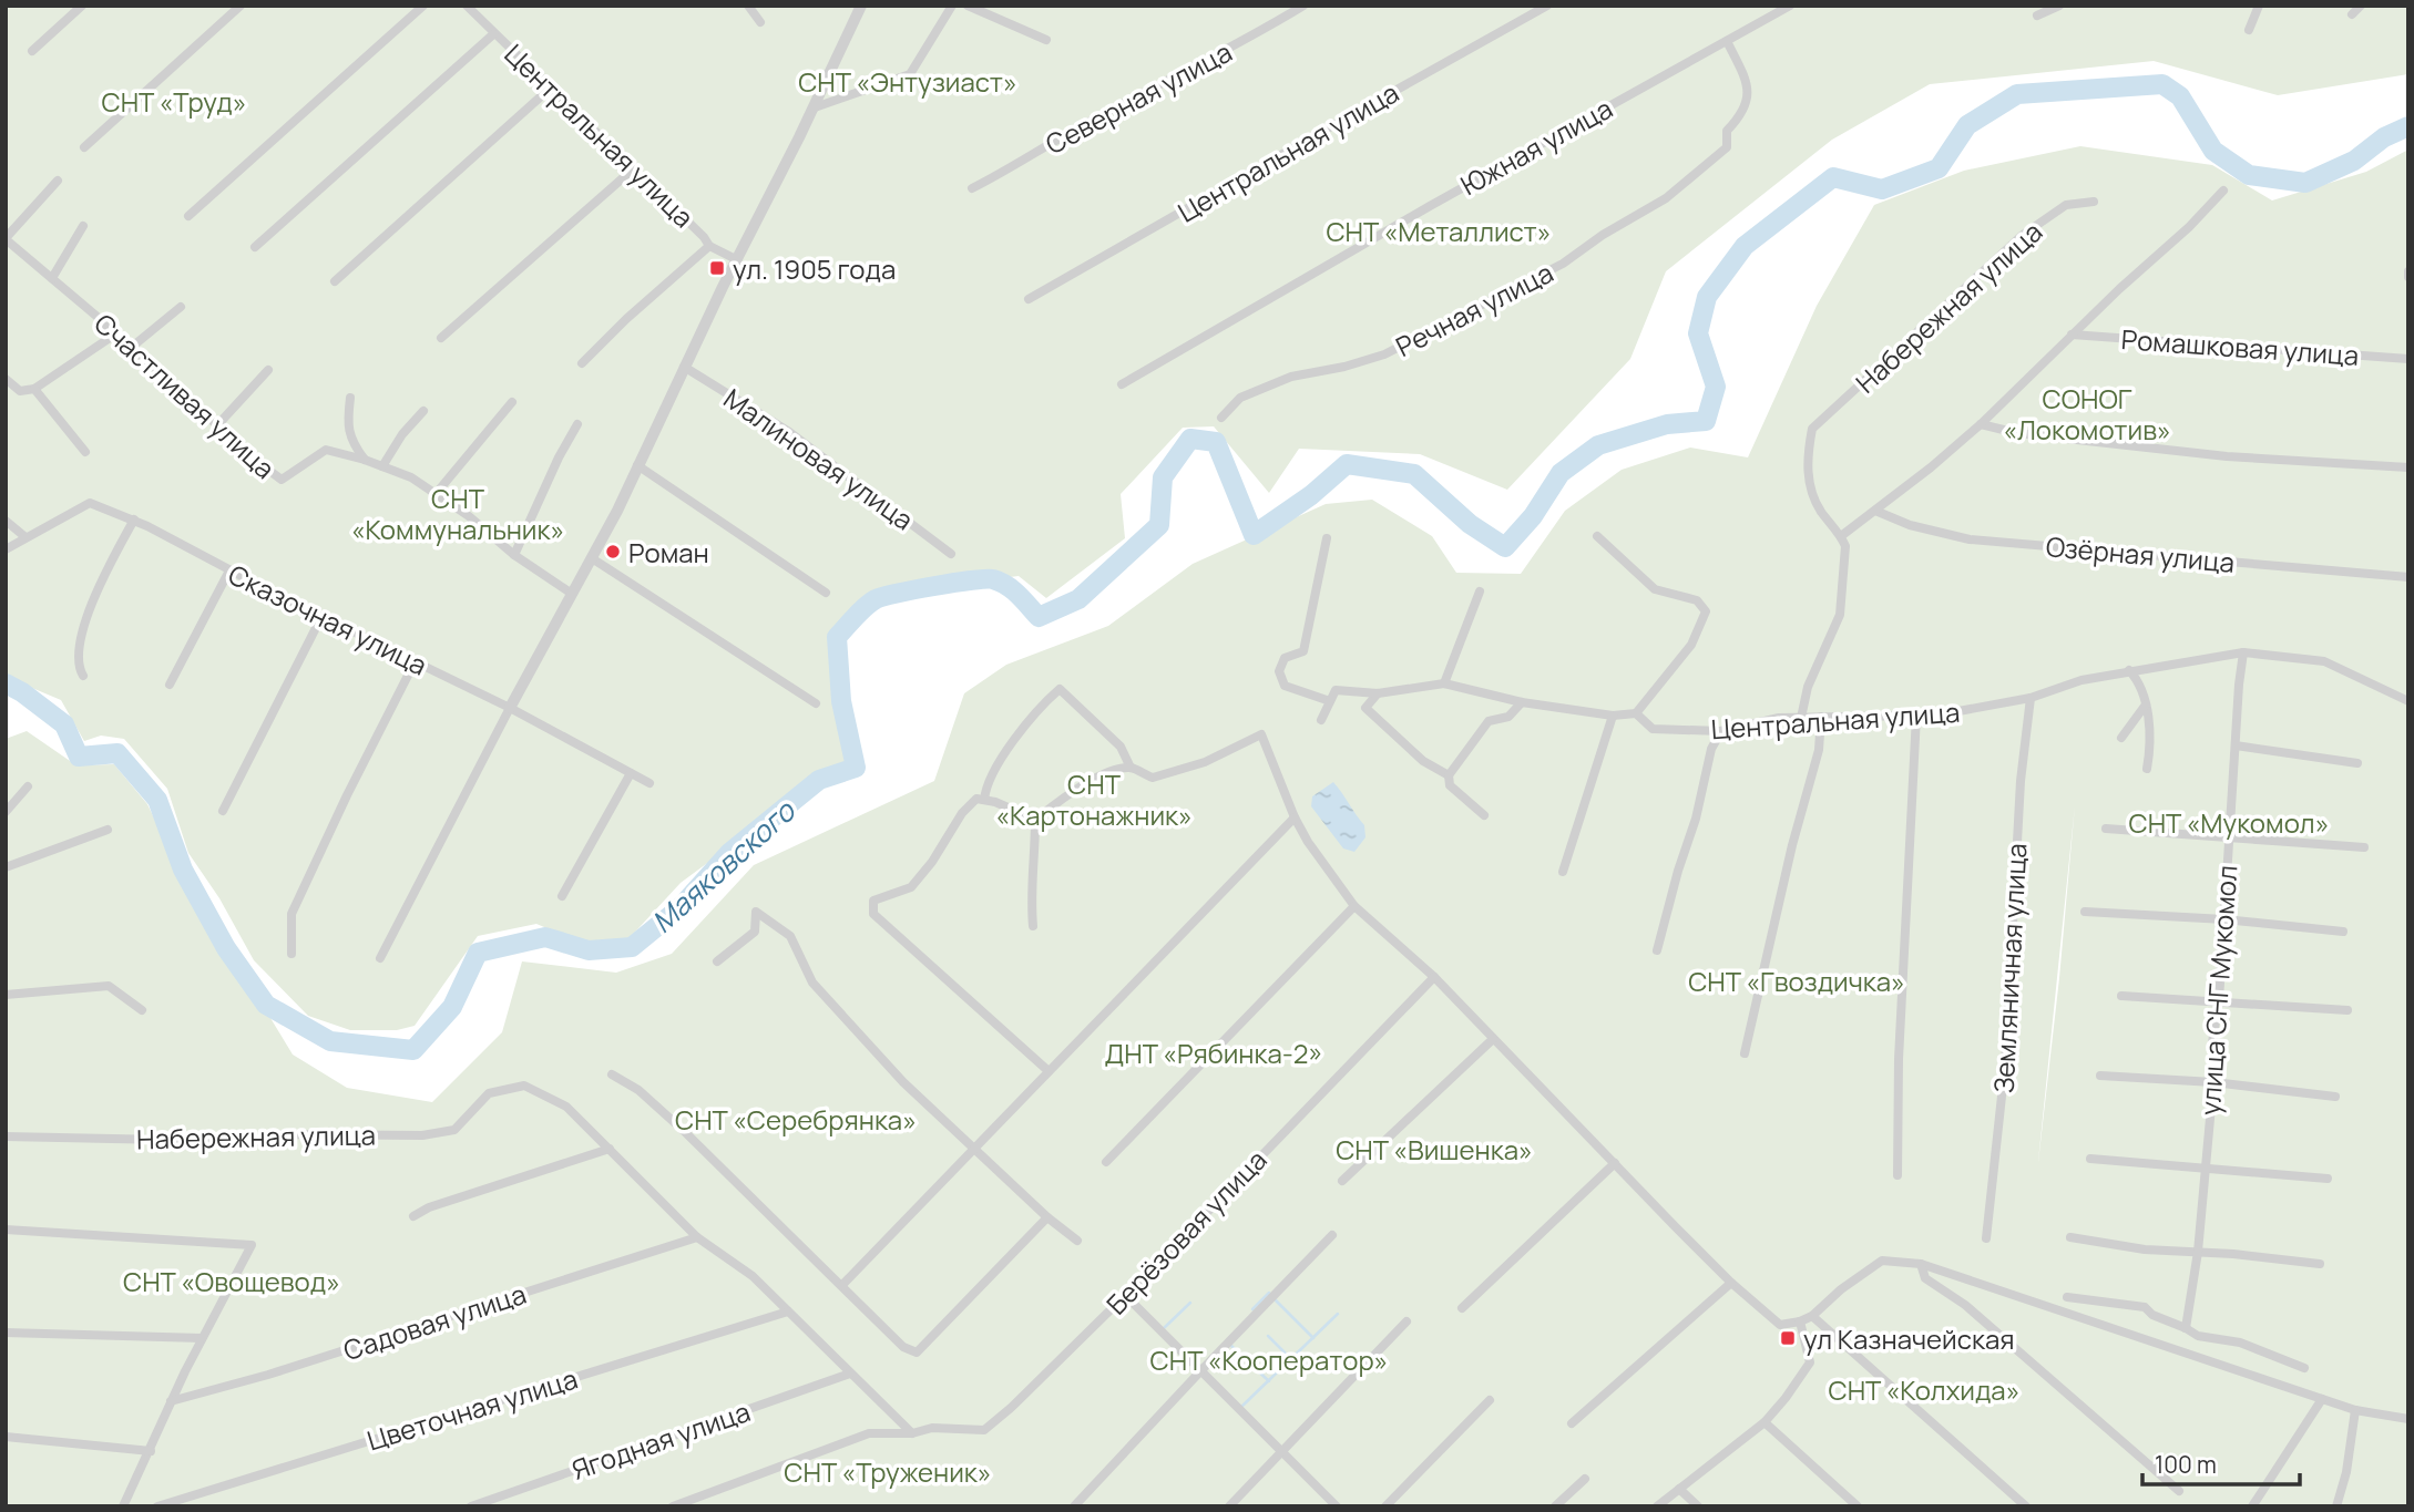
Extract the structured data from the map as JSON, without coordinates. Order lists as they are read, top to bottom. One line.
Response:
{"streets":{"street":["Северная улица","Центральная улица","Южная улица","Набережная улица","Речная улица","Ромашковая улица","Счастливая улица","Малиновая улица","Озёрная улица","Сказочная улица","Земляничная улица","улица СНГ Мукомол","Берёзовая улица","Садовая улица","Цветочная улица","Ягодная улица"]},"crossings":[["Центральная улица","Земляничная улица"],["Центральная улица","улица СНГ Мукомол"],["Южная улица","Речная улица"]],"water":["Маяковского"],"parks":["СНТ «Энтузиаст»","СНТ «Труд»","СНТ «Металлист»","СОНОГ «Локомотив»","СНТ «Коммунальник»","СНТ «Картонажник»","СНТ «Мукомол»","СНТ «Гвоздичка»","ДНТ «Рябинка-2»","СНТ «Серебрянка»","СНТ «Вишенка»","СНТ «Овощевод»","СНТ «Кооператор»","СНТ «Колхида»","СНТ «Труженик»"],"places":{"transit":["ул. 1905 года","ул Казначейская"],"other":["Роман"]},"scale_bar":"100 m"}
